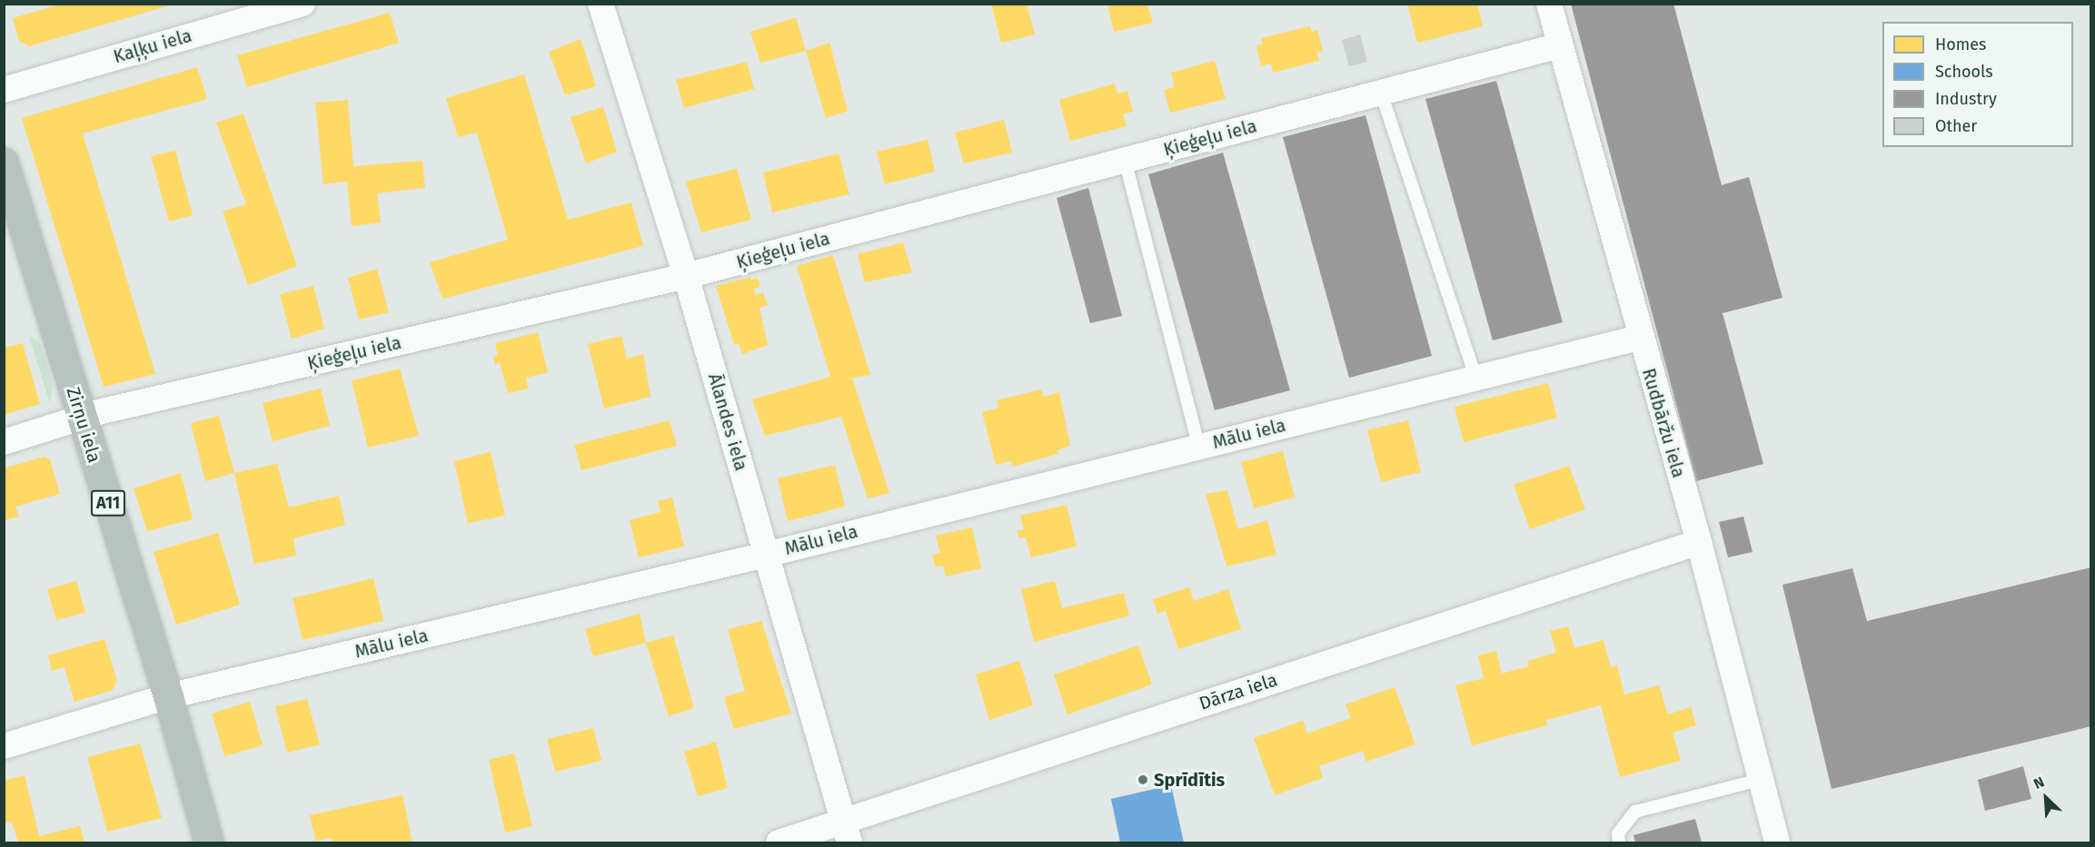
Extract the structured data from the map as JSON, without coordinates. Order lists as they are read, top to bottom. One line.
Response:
{"streets":{"highway":["Zirņu iela","A11"],"street":["Kaļķu iela","Ķieģeļu iela","Ālandes iela","Rudbāržu iela","Mālu iela","Dārza iela"]},"crossings":[["Ķieģeļu iela","Ālandes iela"],["Ķieģeļu iela","Rudbāržu iela"],["Ķieģeļu iela","Zirņu iela"],["Ālandes iela","Mālu iela"],["Ālandes iela","Dārza iela"],["Rudbāržu iela","Mālu iela"],["Rudbāržu iela","Dārza iela"],["Zirņu iela","Mālu iela"]],"places":["Sprīdītis"],"legend":["Homes","Schools","Industry","Other"],"north":"top left"}
